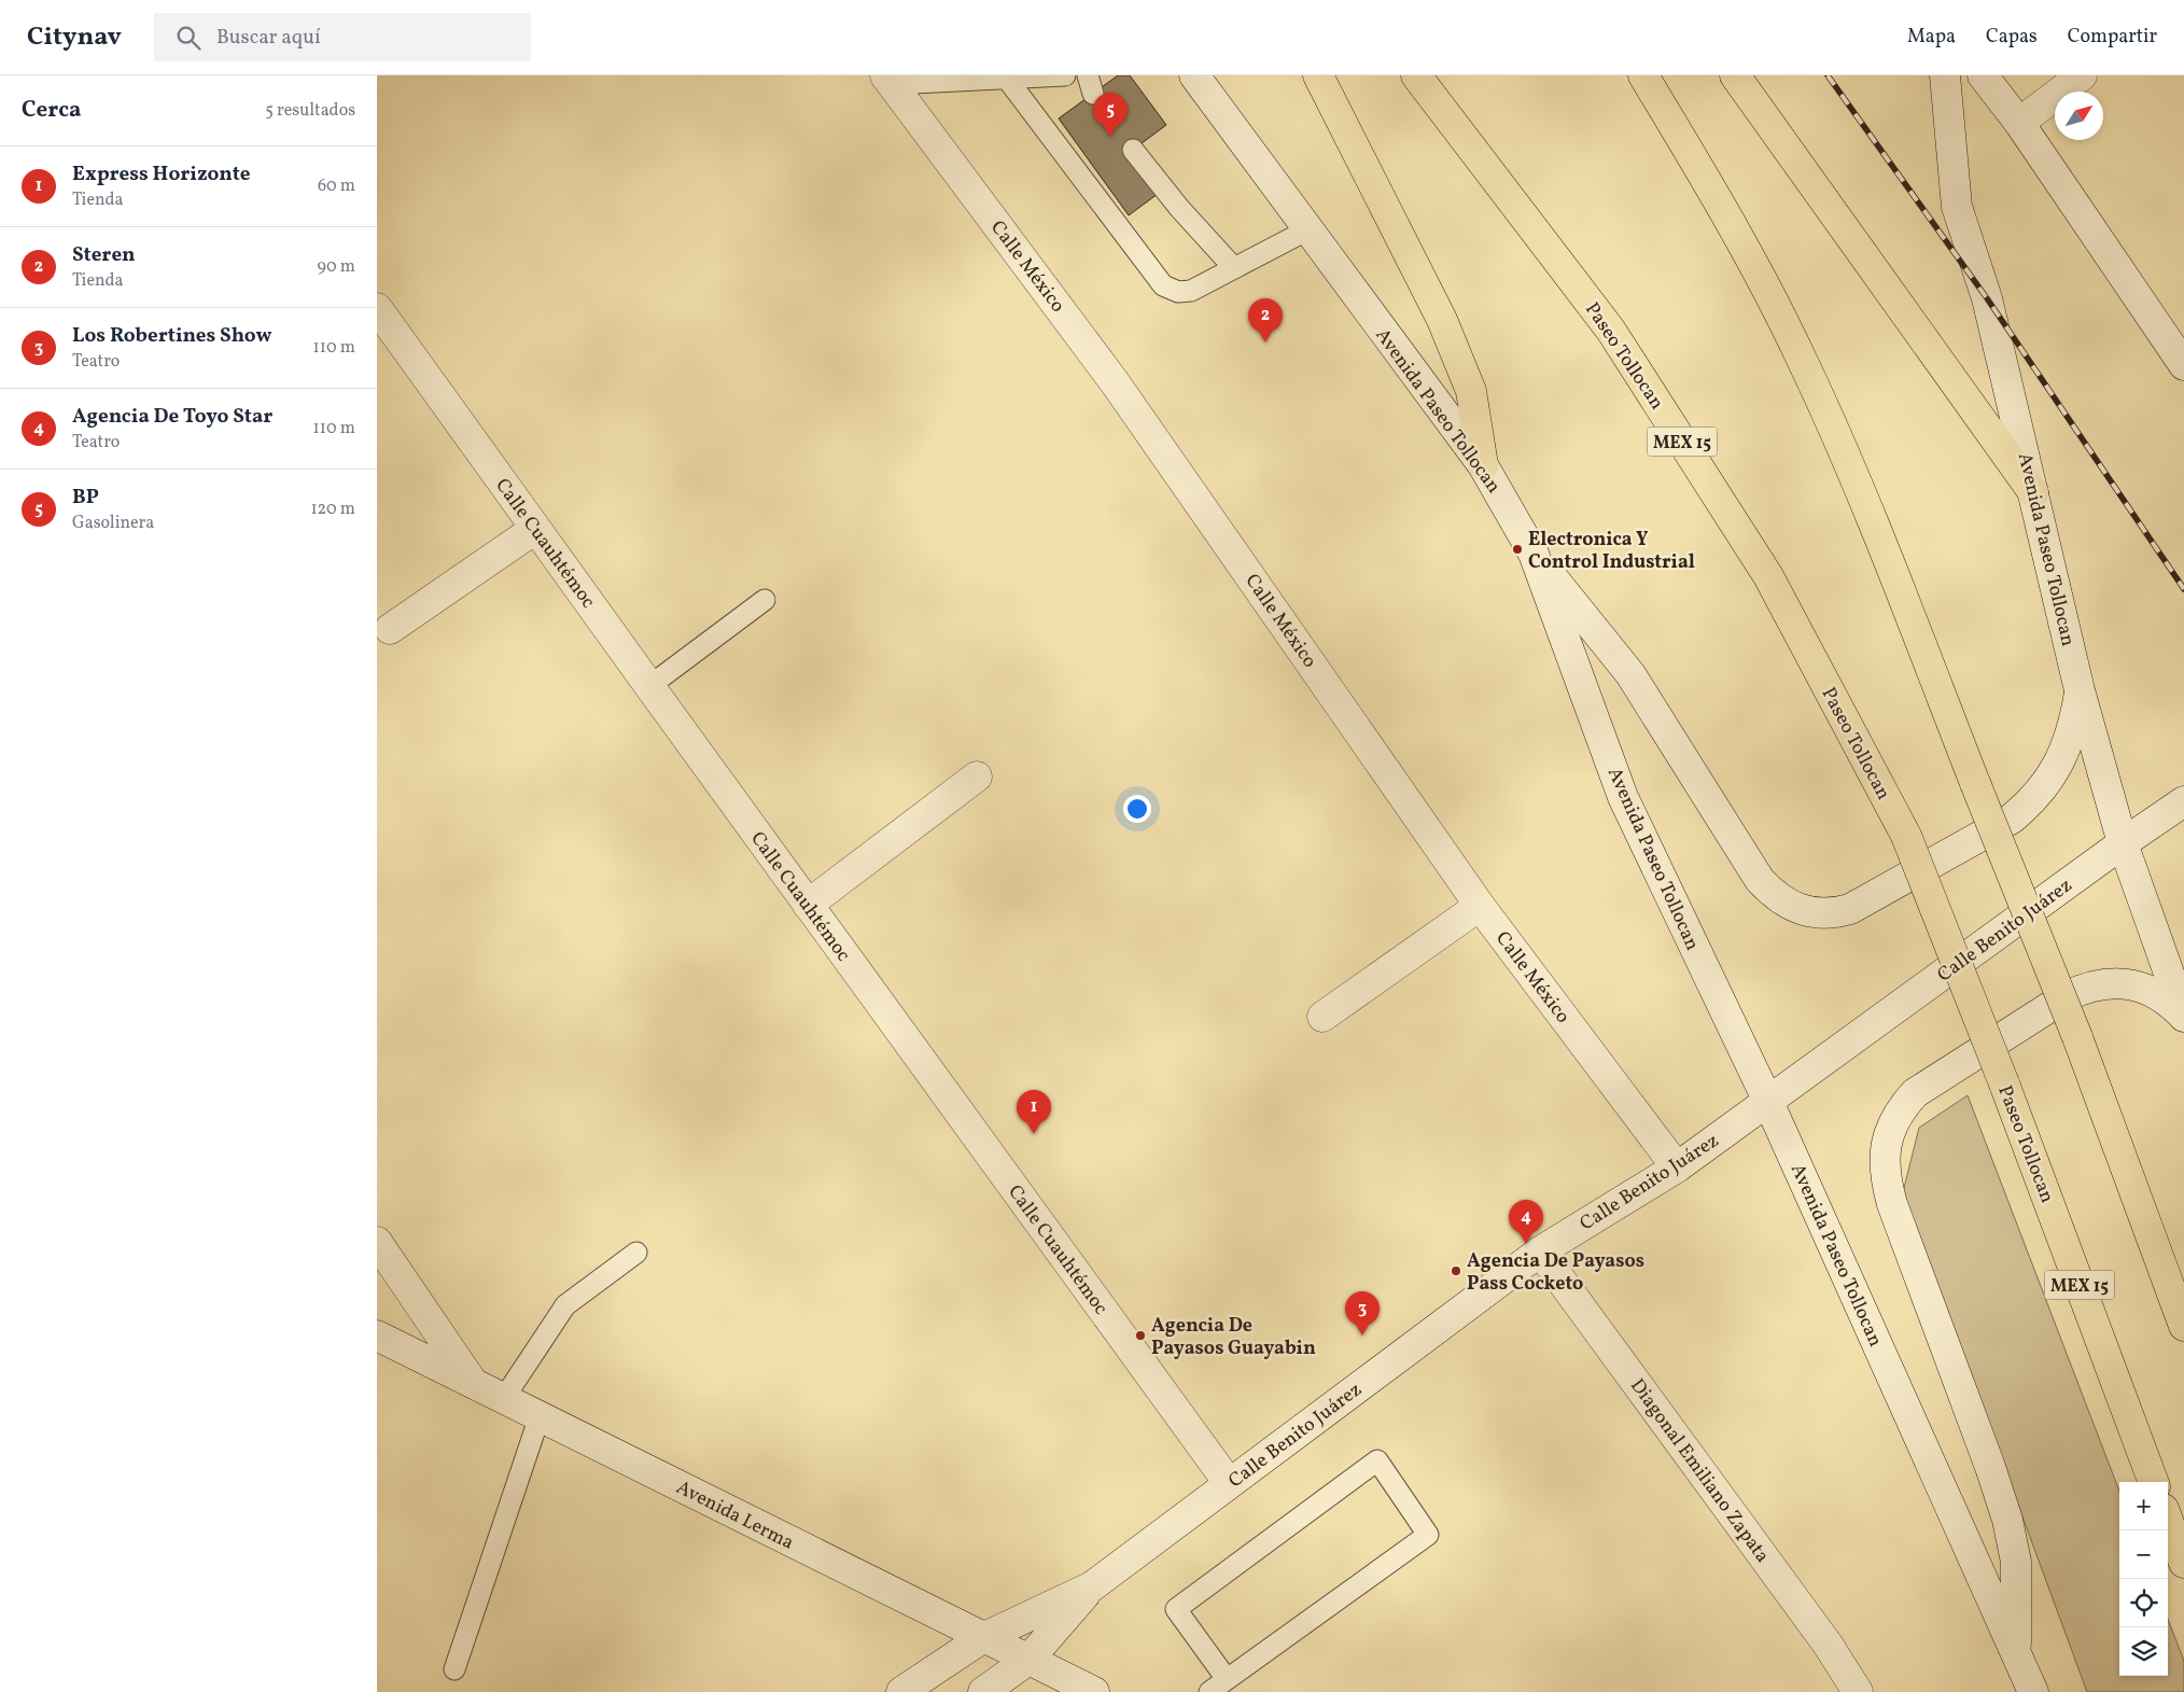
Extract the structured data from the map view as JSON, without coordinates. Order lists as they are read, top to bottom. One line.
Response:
{"streets":{"highway":["Paseo Tollocan","MEX 15"],"main road":["Calle México","Avenida Paseo Tollocan","Calle Cuauhtémoc","Calle Benito Juárez","Diagonal Emiliano Zapata","Avenida Lerma"]},"crossings":[["Calle México","Calle Benito Juárez"],["Avenida Paseo Tollocan","Calle Benito Juárez"],["Calle Cuauhtémoc","Calle Benito Juárez"],["Calle Benito Juárez","Diagonal Emiliano Zapata"],["Calle Benito Juárez","Avenida Lerma"]],"places":["Electronica Y Control Industrial","Agencia De Payasos Pass Cocketo","Agencia De Payasos Guayabin"],"north":"top right","page":{"header":"Citynav","search":"Buscar aquí","nav":["Mapa","Capas","Compartir"],"heading":["Cerca","5 resultados"],"pins":["5","2","1","4","3"],"list":[{"mark":"1","name":"Express Horizonte","note":"Tienda","value":"60 m"},{"mark":"2","name":"Steren","note":"Tienda","value":"90 m"},{"mark":"3","name":"Los Robertines Show","note":"Teatro","value":"110 m"},{"mark":"4","name":"Agencia De Toyo Star","note":"Teatro","value":"110 m"},{"mark":"5","name":"BP","note":"Gasolinera","value":"120 m"}],"map_buttons":["+","−"]}}
